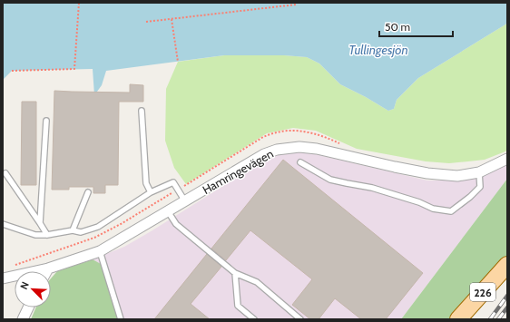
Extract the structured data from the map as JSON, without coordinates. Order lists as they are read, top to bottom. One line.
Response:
{"streets":{"main road":["226"],"street":["Hamringevägen"]},"water":["Tullingesjön"],"scale_bar":"50 m","north":"top left"}
